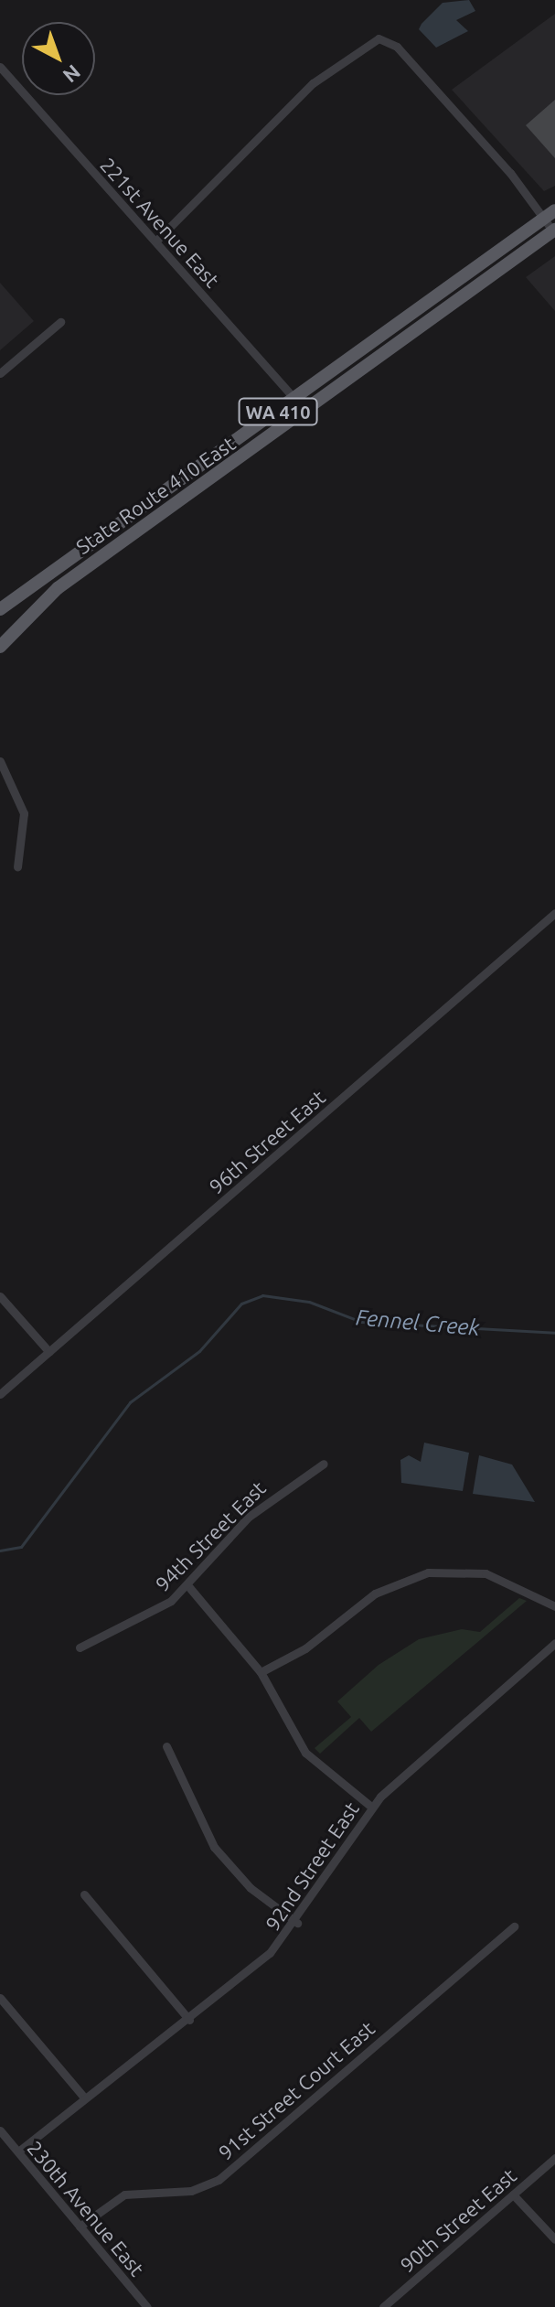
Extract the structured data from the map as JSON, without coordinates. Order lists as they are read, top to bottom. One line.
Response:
{"streets":{"main road":["WA 410","State Route 410 East"],"street":["221st Avenue East","96th Street East","94th Street East","92nd Street East","91st Street Court East","230th Avenue East","90th Street East"]},"crossings":[["221st Avenue East","State Route 410 East"],["92nd Street East","230th Avenue East"],["91st Street Court East","230th Avenue East"]],"water":["Fennel Creek"],"north":"bottom right"}
